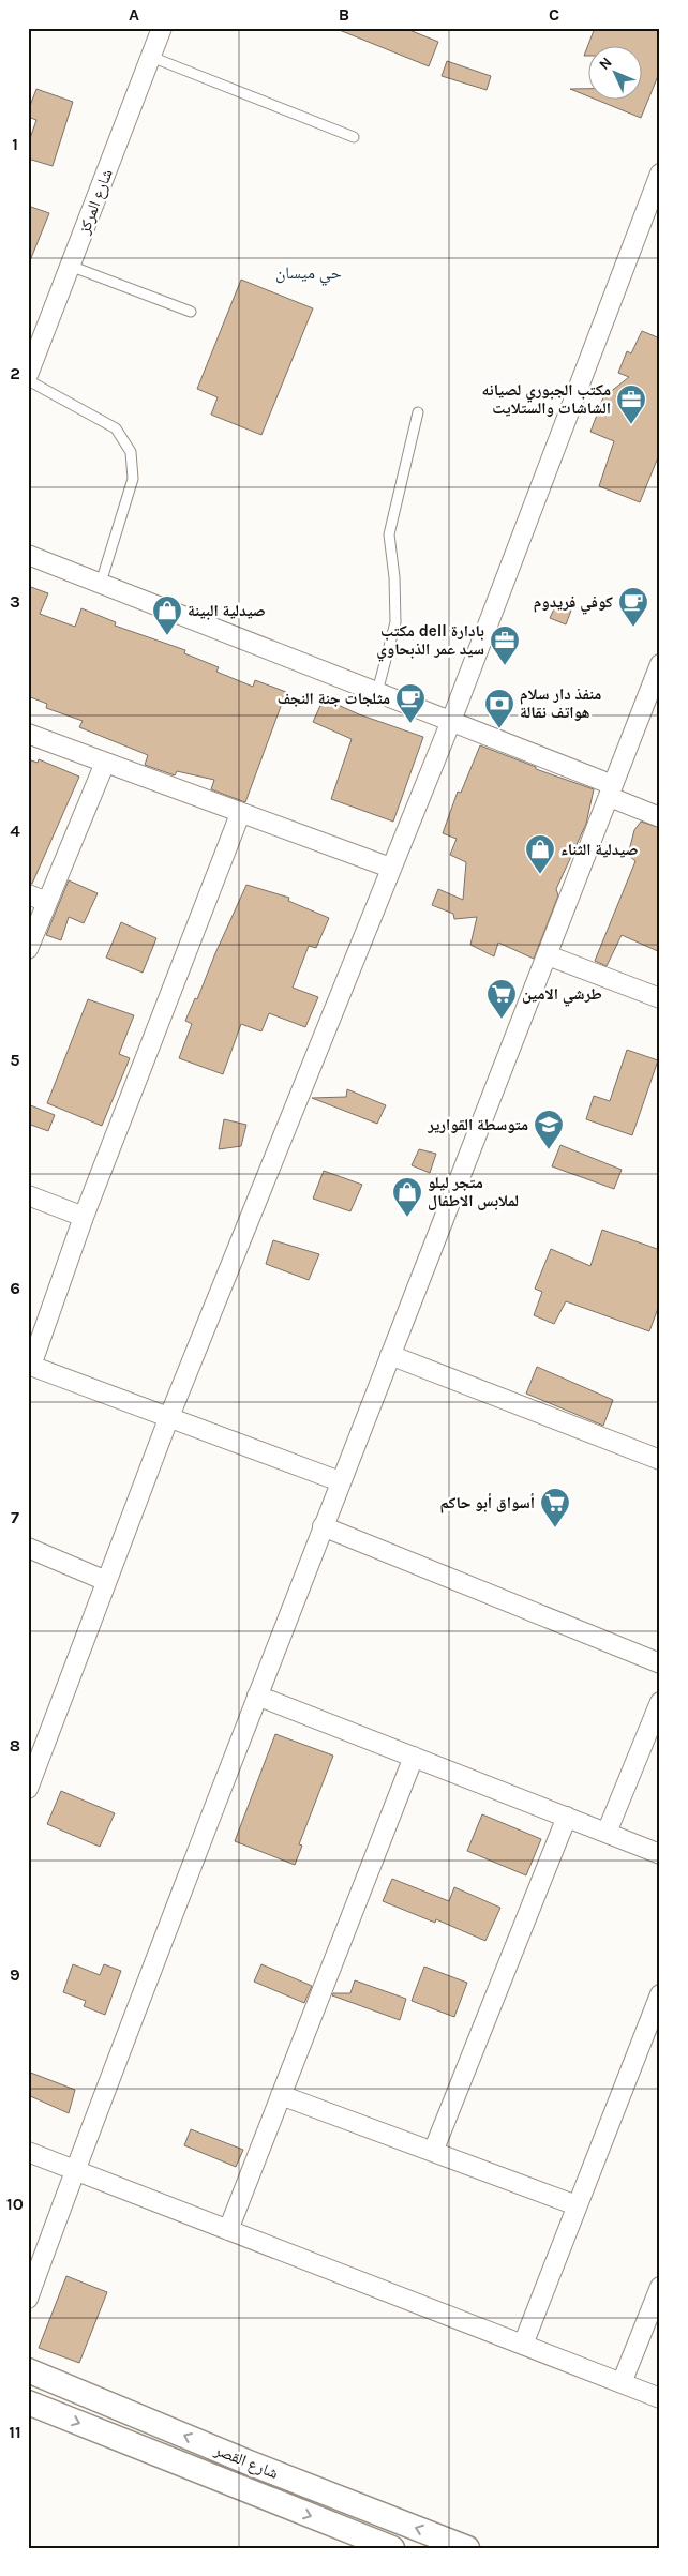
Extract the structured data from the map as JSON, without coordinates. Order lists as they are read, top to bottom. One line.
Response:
{"streets":{"street":["شارع المركز","شارع القصر"]},"districts":["حي ميسان"],"places":{"office":["مكتب الجبوري لصيانه الشاشات والستلايت","مكتب dell بادارة سيد عمر الذبحاوي"],"cafe":["كوفي فريدوم","مثلجات جنة النجف"],"shop":["صيدلية البينة","صيدلية الثناء","متجر ليلو لملابس الاطفال"],"bank":["منفذ دار سلام هواتف نقالة"],"supermarket":["طرشي الامين","أسواق أبو حاكم"],"school or university":["متوسطة القوارير"]},"north":"top left","grid":{"columns":["A","B","C"],"rows":["1","2","3","4","5","6","7","8","9","10","11"]}}
